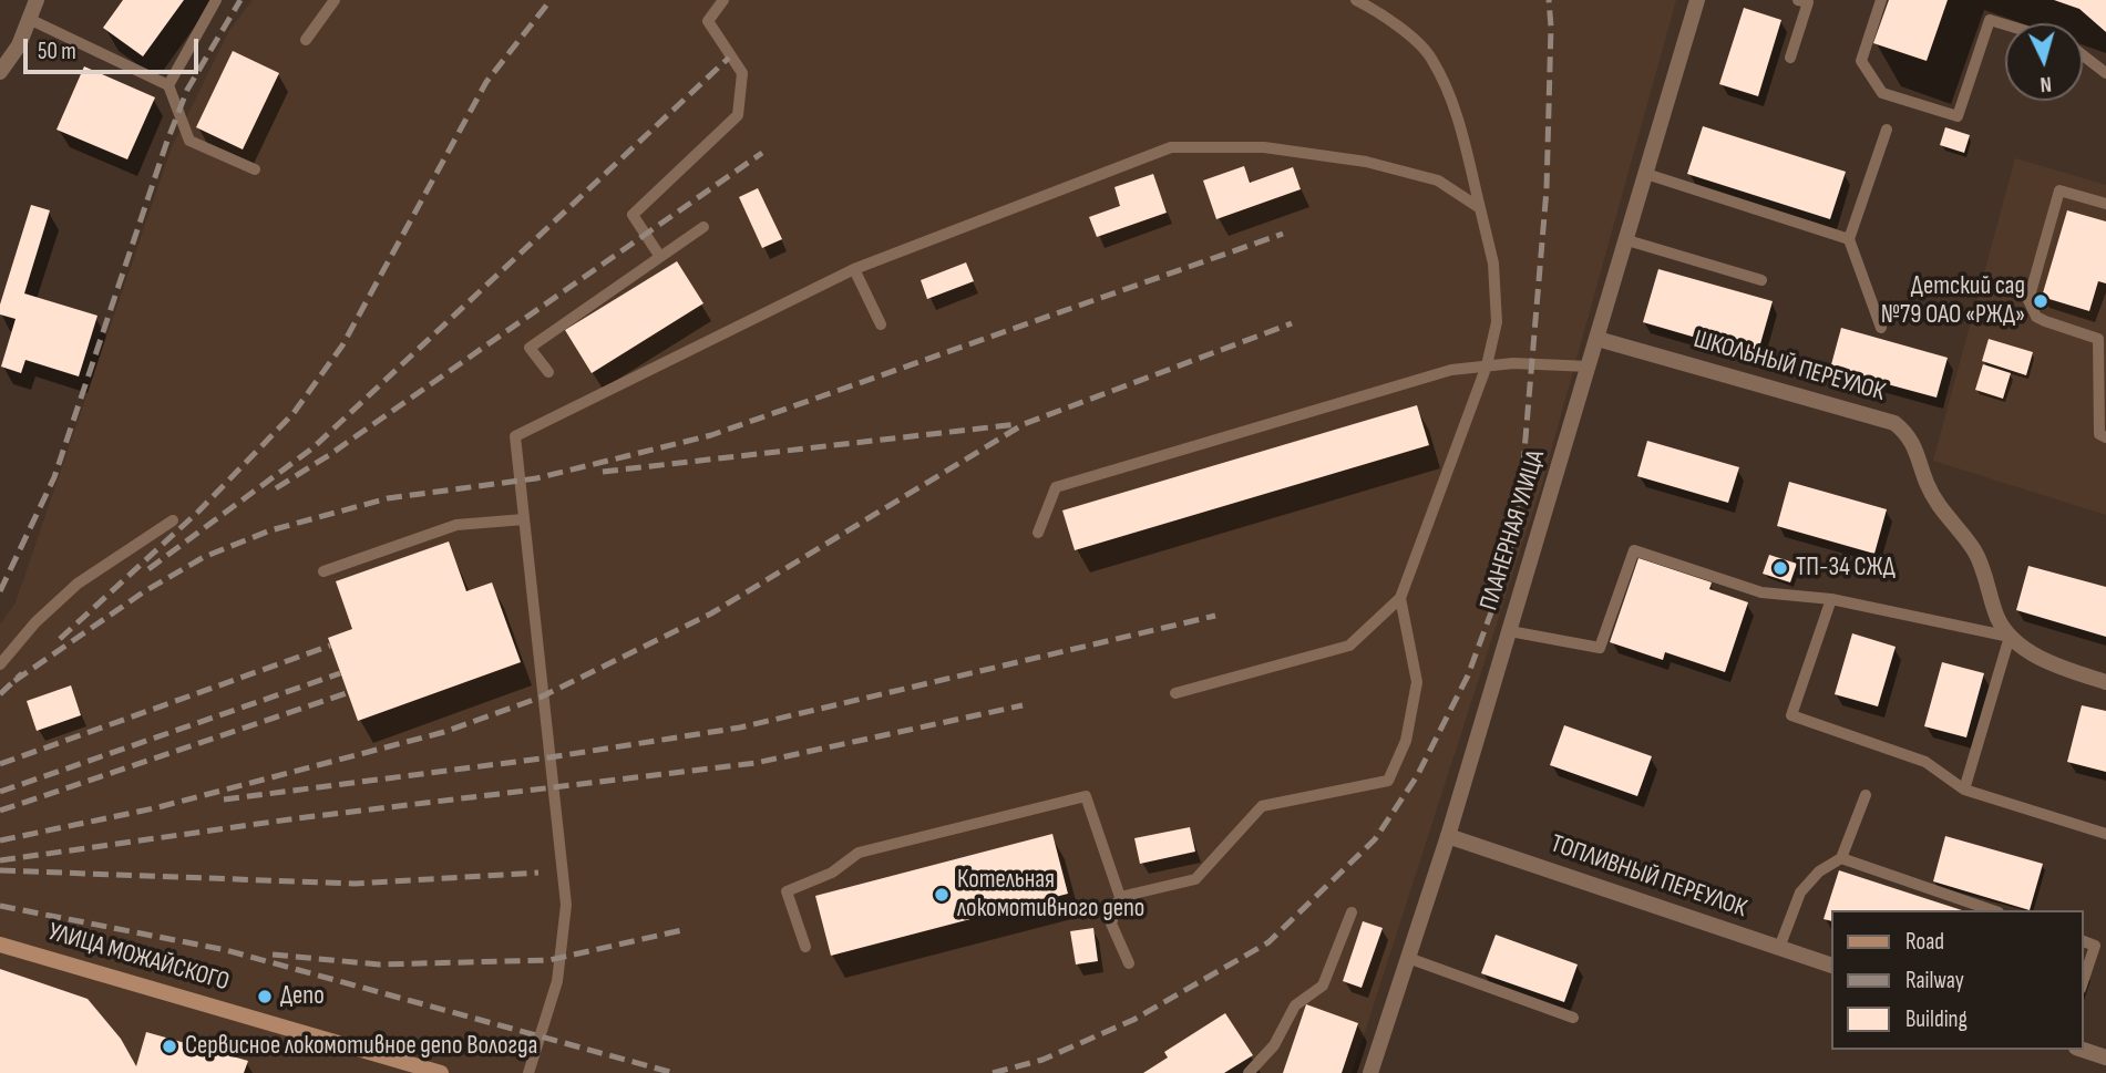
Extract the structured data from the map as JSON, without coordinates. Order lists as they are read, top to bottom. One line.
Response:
{"streets":{"main road":["УЛИЦА МОЖАЙСКОГО"],"street":["ШКОЛЬНЫЙ ПЕРЕУЛОК","ПЛАНЕРНАЯ УЛИЦА","ТОПЛИВНЫЙ ПЕРЕУЛОК"]},"crossings":[["ШКОЛЬНЫЙ ПЕРЕУЛОК","ПЛАНЕРНАЯ УЛИЦА"],["ПЛАНЕРНАЯ УЛИЦА","ТОПЛИВНЫЙ ПЕРЕУЛОК"]],"places":["Детский сад №79 ОАО «РЖД»","ТП-34 СЖД","Котельная локомотивного депо","Депо","Сервисное локомотивное депо Вологда"],"legend":["Road","Railway","Building"],"scale_bar":"50 m","north":"bottom"}
